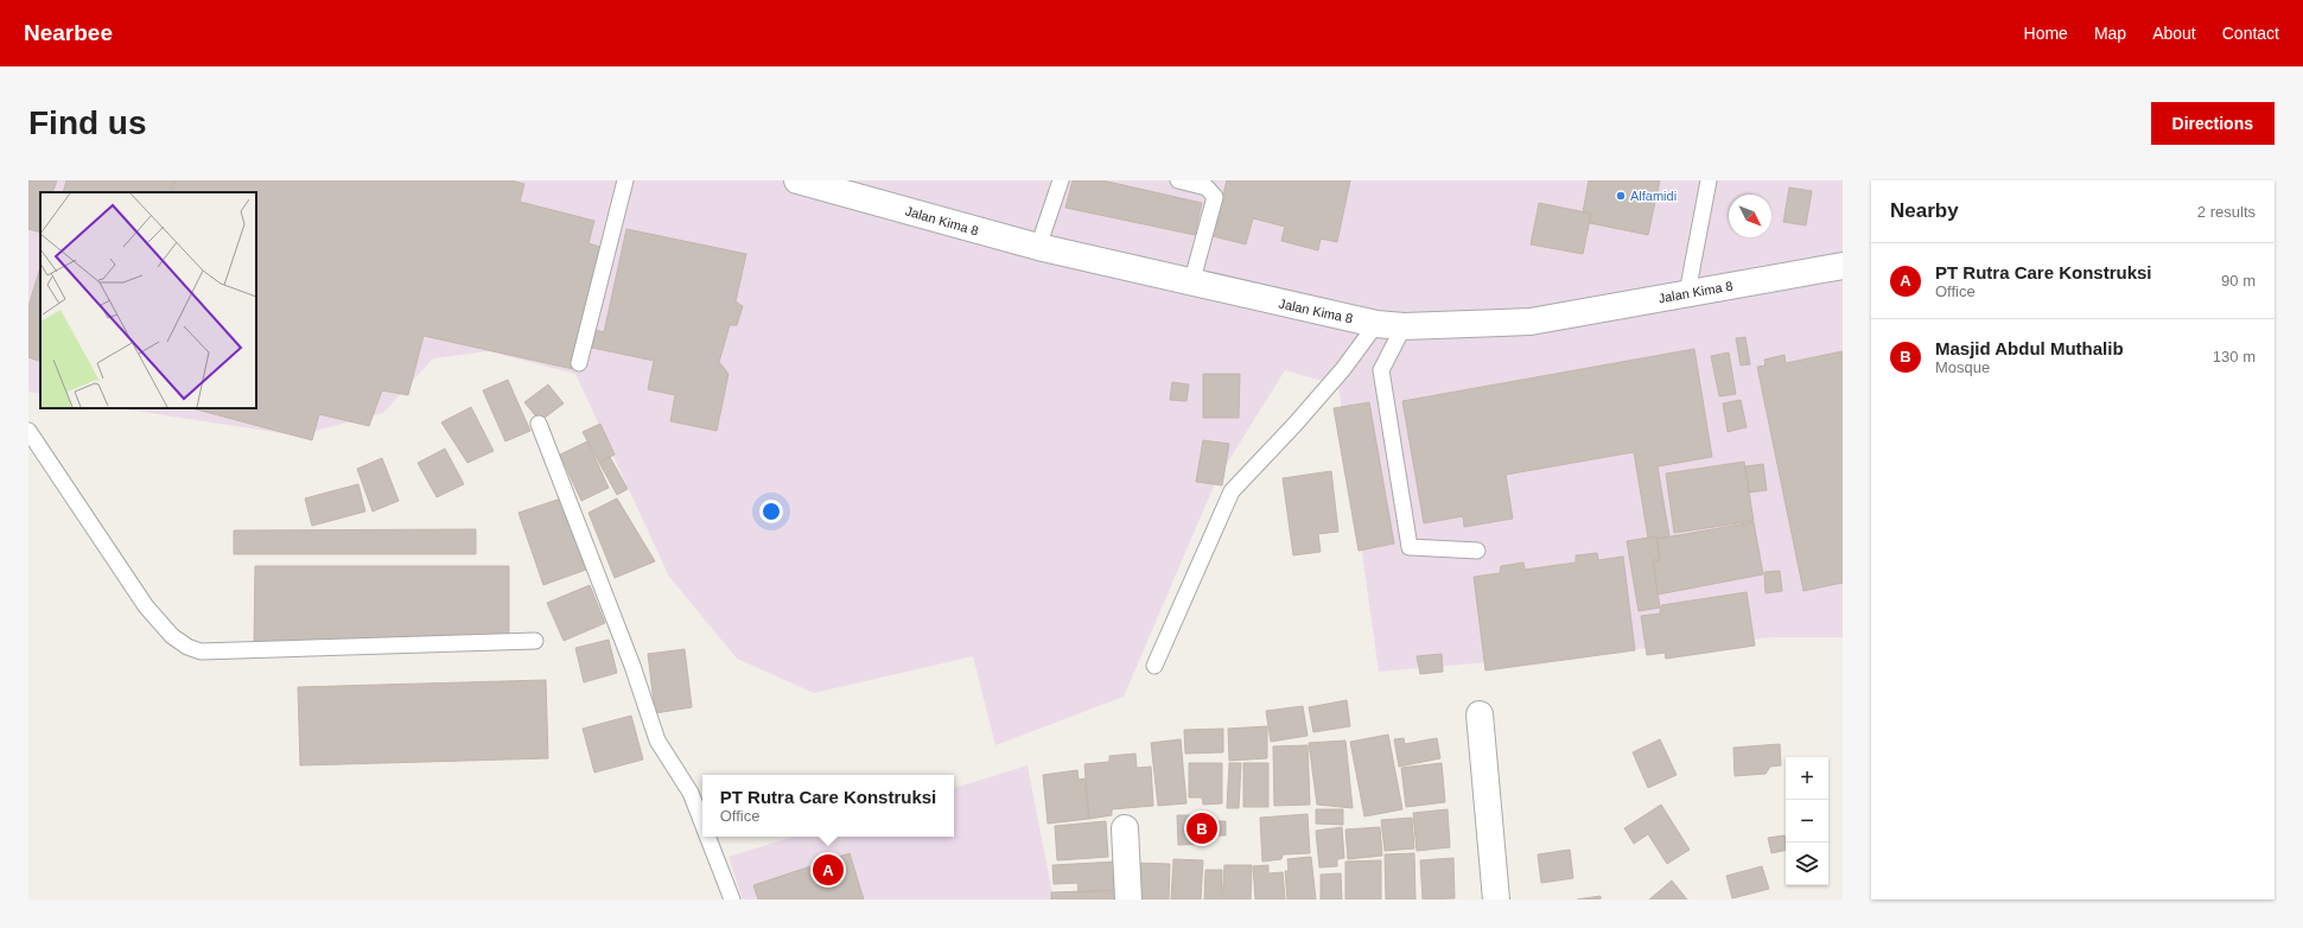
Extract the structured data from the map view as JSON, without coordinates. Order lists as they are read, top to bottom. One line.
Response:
{"streets":{"street":["Jalan Kima 8"]},"places":["Alfamidi"],"north":"bottom right","page":{"header":"Nearbee","nav":["Home","Map","About","Contact"],"buttons":"Directions","title":"Find us","heading":["Nearby","2 results"],"list":[{"mark":"A","name":"PT Rutra Care Konstruksi","note":"Office","value":"90 m"},{"mark":"B","name":"Masjid Abdul Muthalib","note":"Mosque","value":"130 m"}],"map_buttons":["+","−"],"popup":["PT Rutra Care Konstruksi","Office"],"pins":["B","A"]}}
